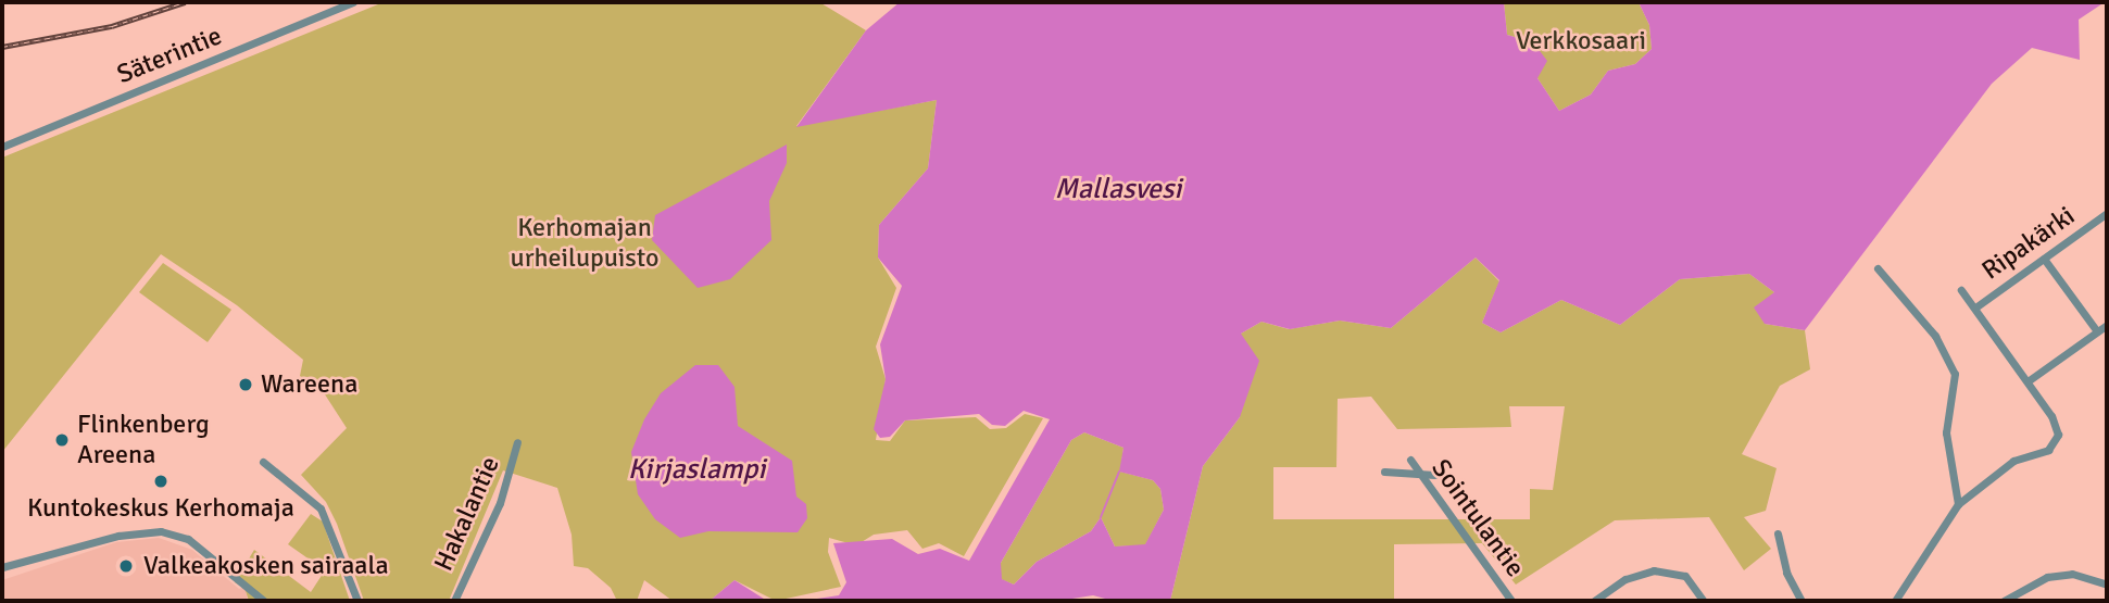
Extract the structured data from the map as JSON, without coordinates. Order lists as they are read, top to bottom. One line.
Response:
{"streets":{"street":["Säterintie","Ripakärki","Hakalantie","Sointulantie"]},"water":["Mallasvesi","Kirjaslampi"],"parks":["Verkkosaari","Kerhomajan urheilupuisto"],"places":["Wareena","Flinkenberg Areena","Kuntokeskus Kerhomaja","Valkeakosken sairaala"]}
